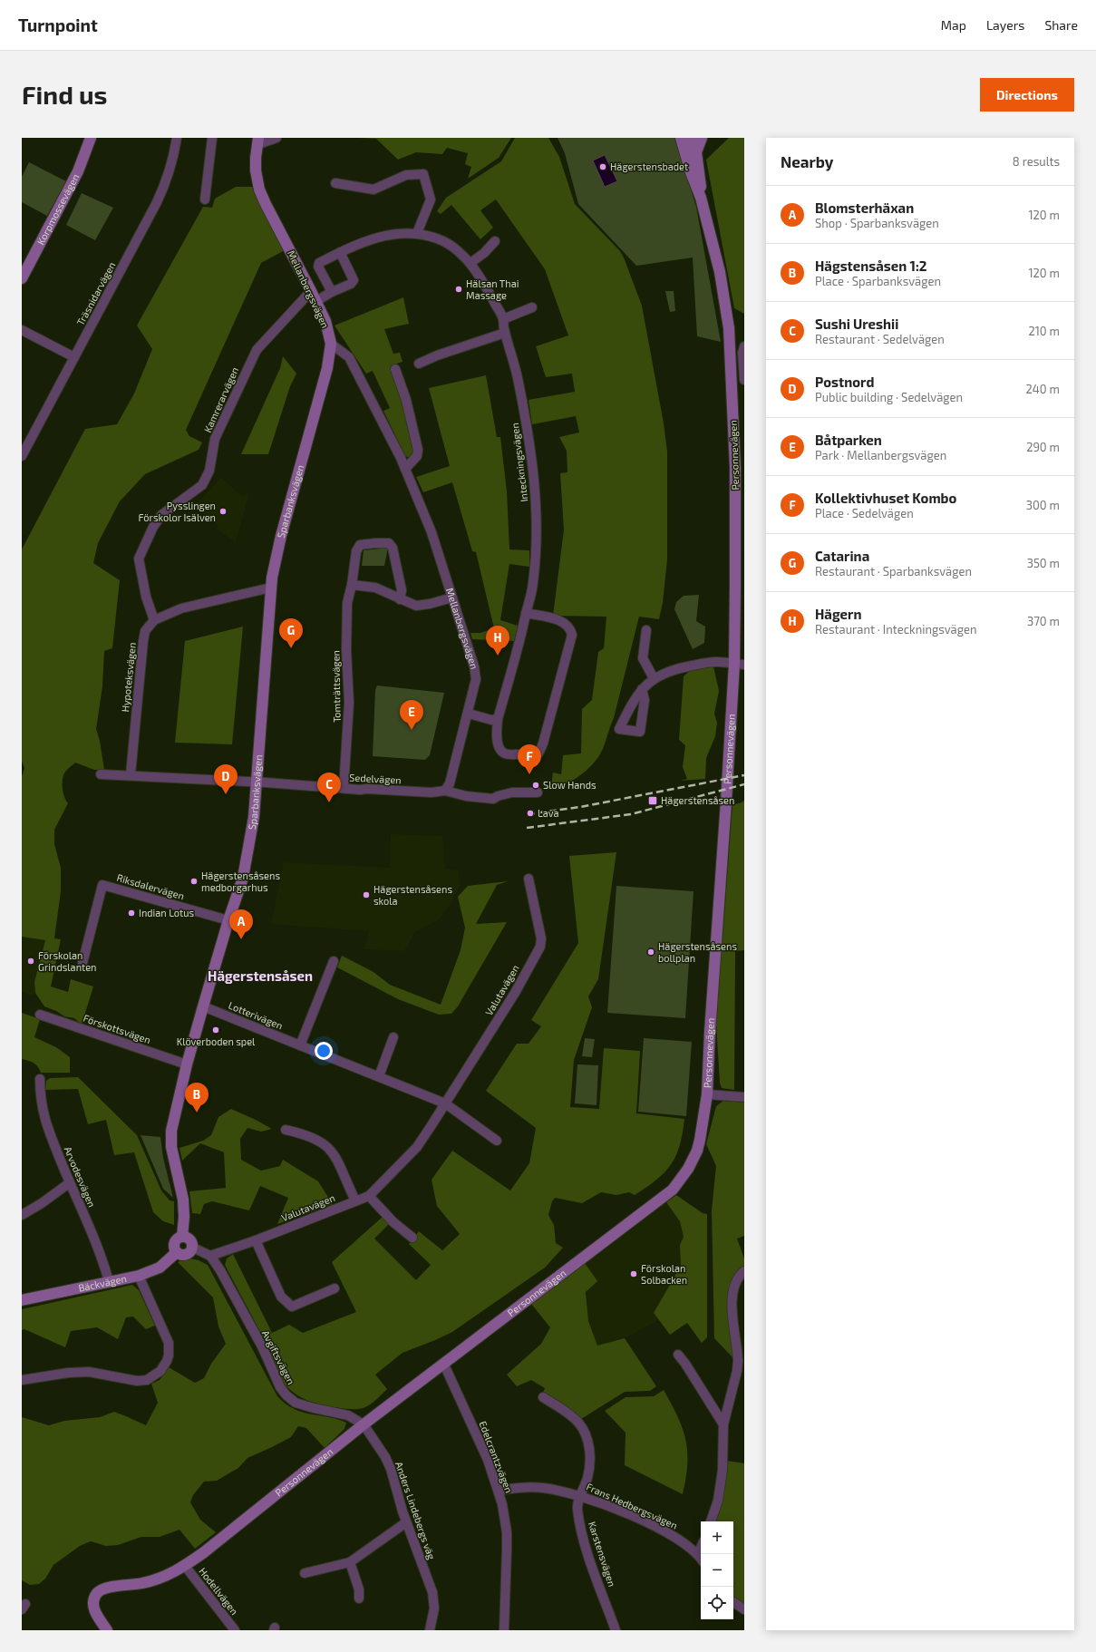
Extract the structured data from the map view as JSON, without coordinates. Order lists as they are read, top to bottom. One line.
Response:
{"streets":{"street":["Korpmossevägen","Mellanbergsvägen","Träsnidarvägen","Kamrerarvägen","Personnevägen","Inteckningsvägen","Sparbanksvägen","Hypoteksvägen","Tomträttsvägen","Sedelvägen","Riksdalervägen","Valutavägen","Lotterivägen","Förskottsvägen","Arvodesvägen","Bäckvägen","Avgiftsvägen","Edelcrantzvägen","Frans Hedbergsvägen","Anders Lindebergs väg","Karstensvägen","Hodellvägen"]},"crossings":[["Mellanbergsvägen","Kamrerarvägen"],["Mellanbergsvägen","Sparbanksvägen"],["Mellanbergsvägen","Sedelvägen"],["Kamrerarvägen","Hypoteksvägen"],["Personnevägen","Avgiftsvägen"],["Personnevägen","Edelcrantzvägen"],["Personnevägen","Anders Lindebergs väg"],["Personnevägen","Hodellvägen"],["Sparbanksvägen","Sedelvägen"],["Sparbanksvägen","Riksdalervägen"],["Sparbanksvägen","Lotterivägen"],["Sparbanksvägen","Förskottsvägen"],["Sparbanksvägen","Bäckvägen"],["Hypoteksvägen","Sedelvägen"],["Tomträttsvägen","Sedelvägen"],["Valutavägen","Lotterivägen"],["Valutavägen","Avgiftsvägen"],["Arvodesvägen","Bäckvägen"],["Avgiftsvägen","Anders Lindebergs väg"],["Edelcrantzvägen","Frans Hedbergsvägen"],["Frans Hedbergsvägen","Karstensvägen"]],"districts":["Hägerstensåsen"],"places":{"other":["Hägerstensbadet","Hälsan Thai Massage","Pysslingen Förskolor Isälven","Slow Hands","Lava","Hägerstensåsens medborgarhus","Hägerstensåsens skola","Indian Lotus","Hägerstensåsens bollplan","Förskolan Grindslanten","Klöverboden spel","Förskolan Solbacken"],"transit":["Hägerstensåsen"]},"page":{"header":"Turnpoint","nav":["Map","Layers","Share"],"buttons":"Directions","title":"Find us","heading":["Nearby","8 results"],"list":[{"mark":"A","name":"Blomsterhäxan","note":"Shop · Sparbanksvägen","value":"120 m"},{"mark":"B","name":"Hägstensåsen 1:2","note":"Place · Sparbanksvägen","value":"120 m"},{"mark":"C","name":"Sushi Ureshii","note":"Restaurant · Sedelvägen","value":"210 m"},{"mark":"D","name":"Postnord","note":"Public building · Sedelvägen","value":"240 m"},{"mark":"E","name":"Båtparken","note":"Park · Mellanbergsvägen","value":"290 m"},{"mark":"F","name":"Kollektivhuset Kombo","note":"Place · Sedelvägen","value":"300 m"},{"mark":"G","name":"Catarina","note":"Restaurant · Sparbanksvägen","value":"350 m"},{"mark":"H","name":"Hägern","note":"Restaurant · Inteckningsvägen","value":"370 m"}],"pins":["G","H","E","F","D","C","A","B"],"map_buttons":["+","−"]}}
